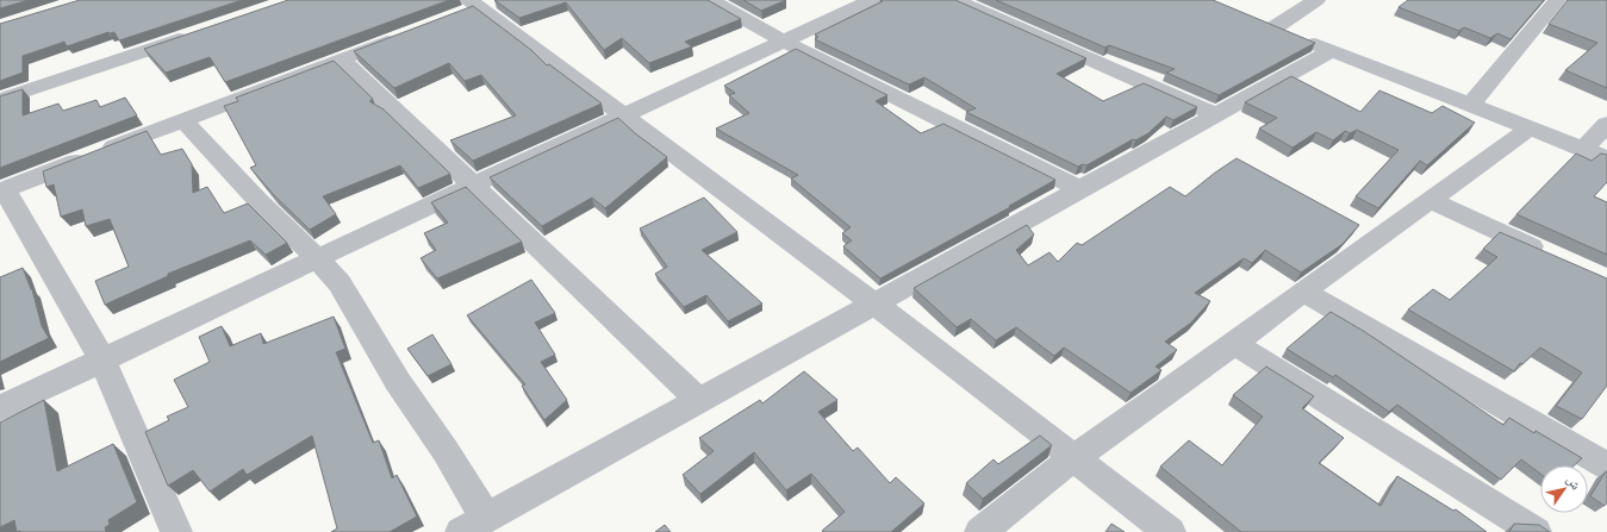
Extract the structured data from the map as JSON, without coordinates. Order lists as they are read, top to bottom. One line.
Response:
{"north":"top right"}
